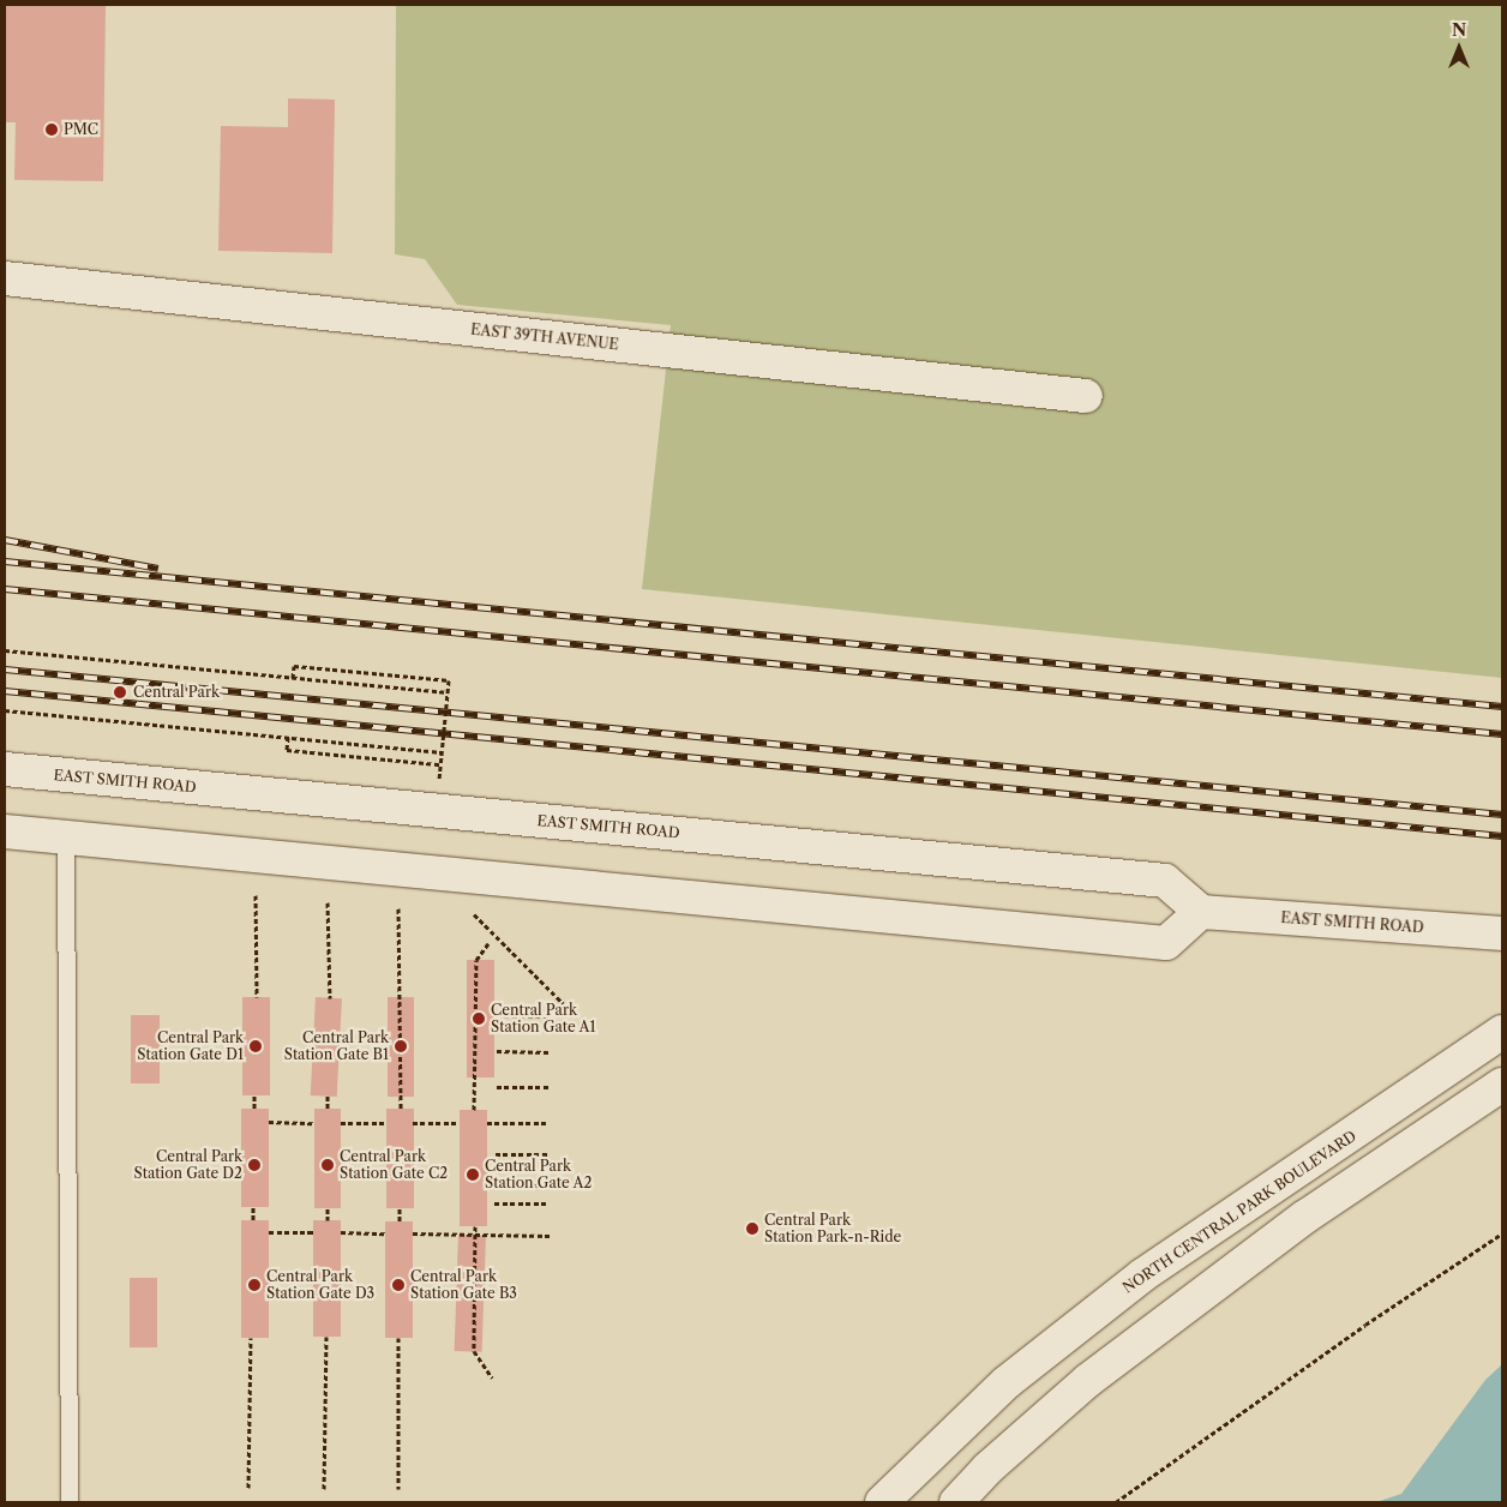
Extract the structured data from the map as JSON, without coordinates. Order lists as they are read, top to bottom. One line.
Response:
{"streets":{"street":["EAST 39TH AVENUE","EAST SMITH ROAD","NORTH CENTRAL PARK BOULEVARD"]},"places":["PMC","Central Park","Central Park Station Gate A1","Central Park Station Gate D1","Central Park Station Gate B1","Central Park Station Gate D2","Central Park Station Gate C2","Central Park Station Gate A2","Central Park Station Park-n-Ride","Central Park Station Gate D3","Central Park Station Gate B3"],"north":"top"}
